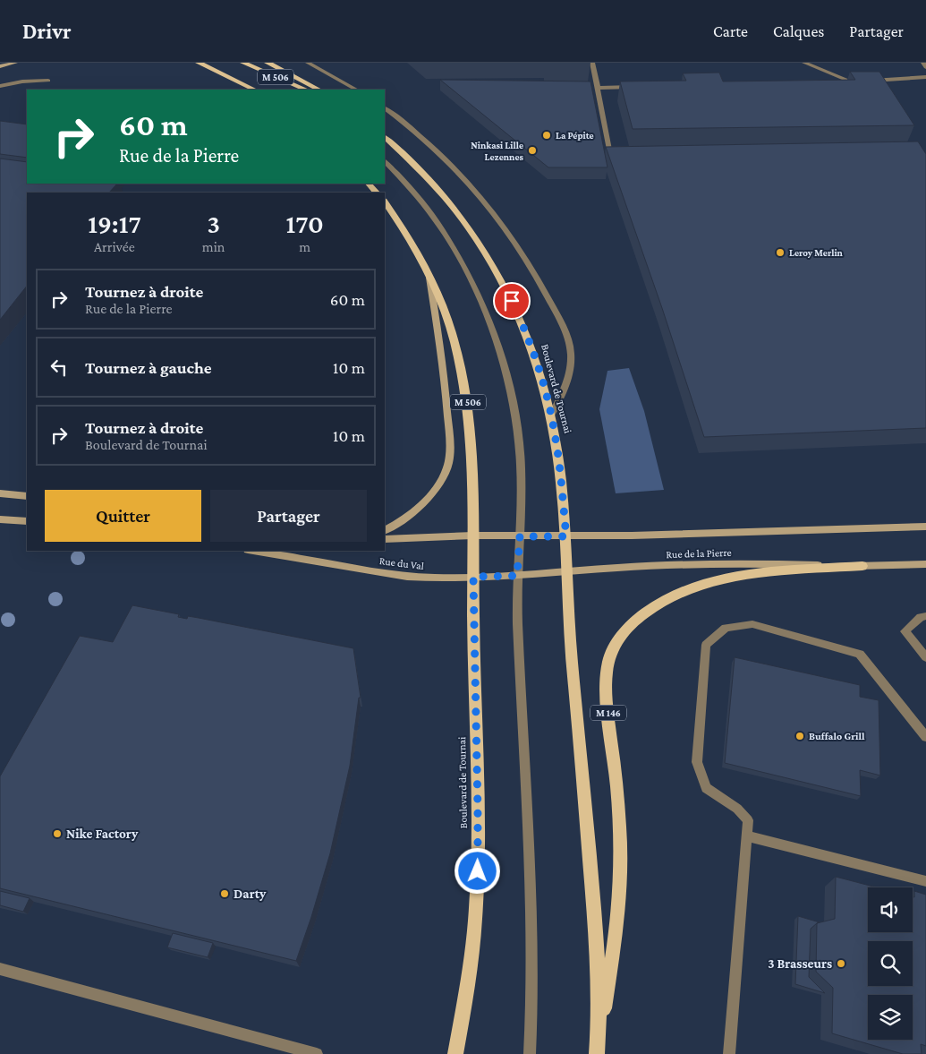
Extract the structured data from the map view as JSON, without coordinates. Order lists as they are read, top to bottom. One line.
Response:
{"streets":{"main road":["M 506","Boulevard de Tournai","Rue de la Pierre","Rue du Val","M 146"]},"crossings":[["M 506","Boulevard de Tournai"],["Boulevard de Tournai","Rue de la Pierre"],["Boulevard de Tournai","Rue du Val"],["Boulevard de Tournai","M 146"],["Rue de la Pierre","Rue du Val"],["Rue de la Pierre","M 146"]],"places":["La Pépite","Ninkasi Lille Lezennes","Leroy Merlin","Buffalo Grill","Nike Factory","Darty","3 Brasseurs"],"page":{"header":"Drivr","nav":["Carte","Calques","Partager"],"turn":["60 m","Rue de la Pierre"],"eta":["19:17","Arrivée","3","min","170","m"],"list":[{"name":"Tournez à droite","note":"Rue de la Pierre","value":"60 m"},{"name":"Tournez à gauche","value":"10 m"},{"name":"Tournez à droite","note":"Boulevard de Tournai","value":"10 m"}],"buttons":["Quitter","Partager"]}}
